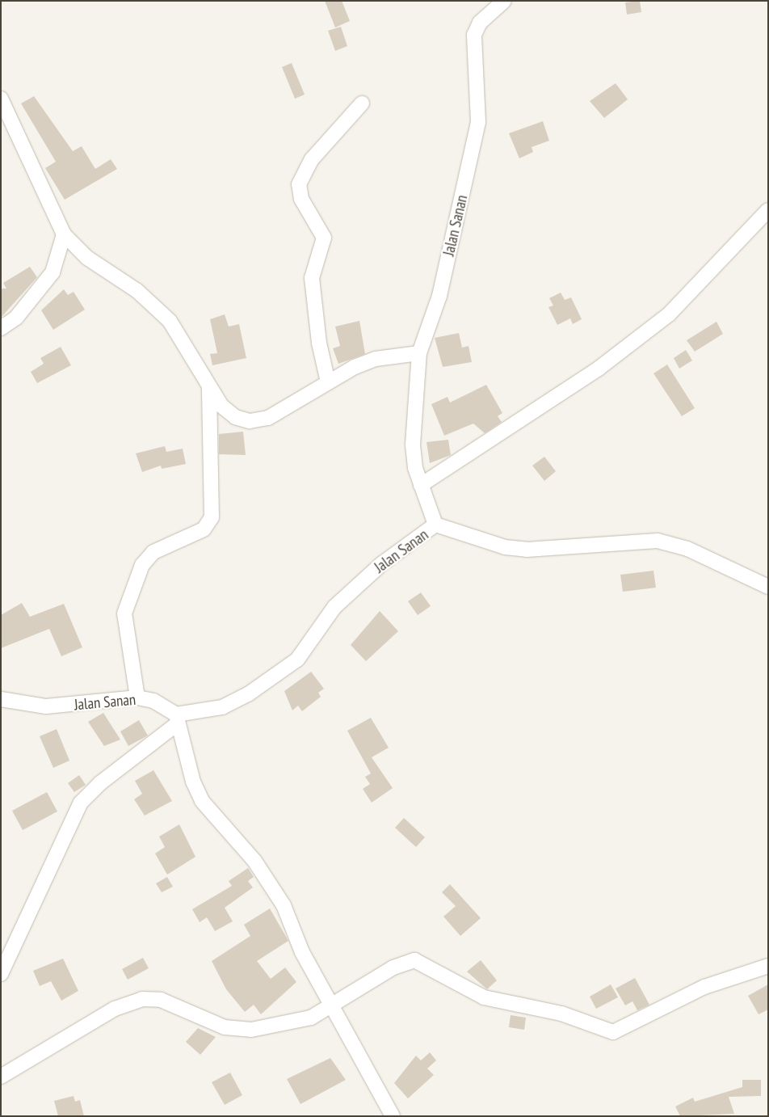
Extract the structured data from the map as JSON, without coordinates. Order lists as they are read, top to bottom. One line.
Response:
{"streets":{"street":["Jalan Sanan"]}}
